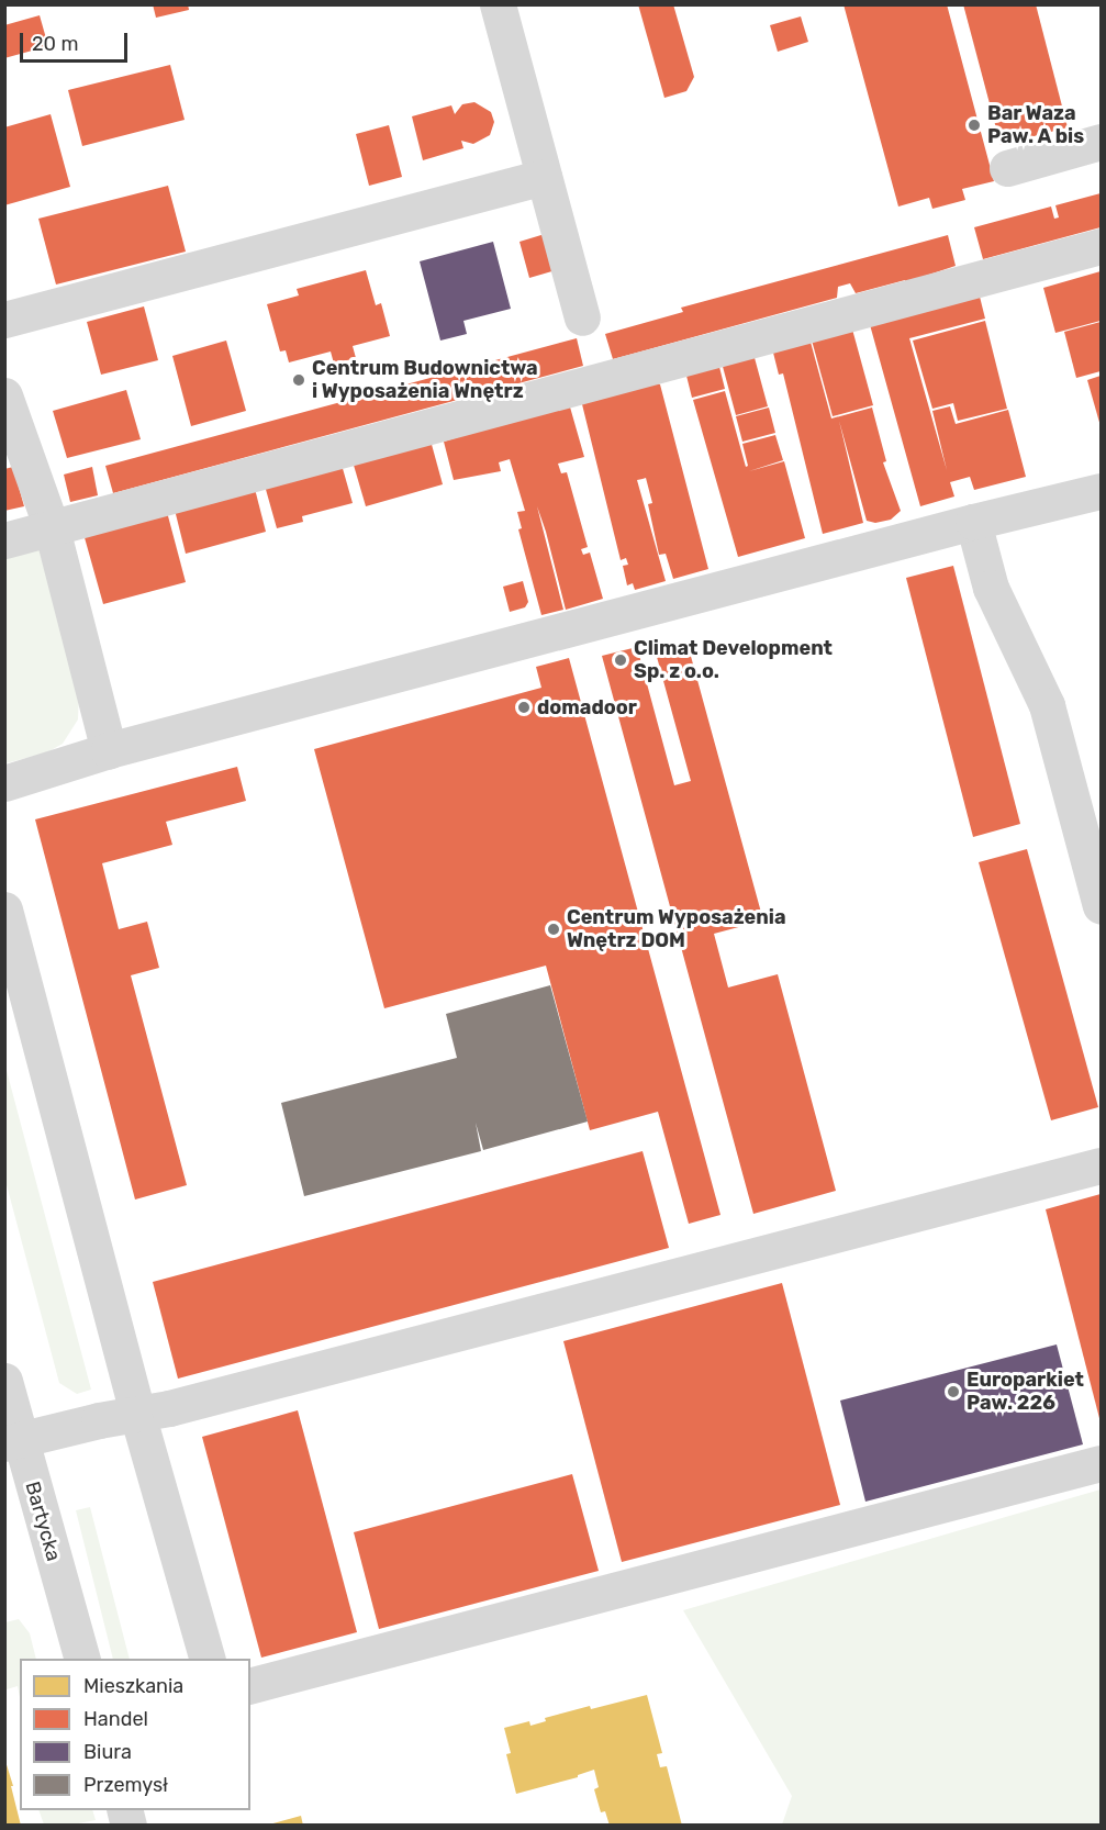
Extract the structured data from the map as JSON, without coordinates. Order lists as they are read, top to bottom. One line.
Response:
{"streets":{"street":["Bartycka"]},"places":["Bar Waza Paw. A bis","Centrum Budownictwa i Wyposażenia Wnętrz","Climat Development Sp. z o.o.","domadoor","Centrum Wyposażenia Wnętrz DOM","Europarkiet Paw. 226"],"legend":["Mieszkania","Handel","Biura","Przemysł"],"scale_bar":"20 m"}
